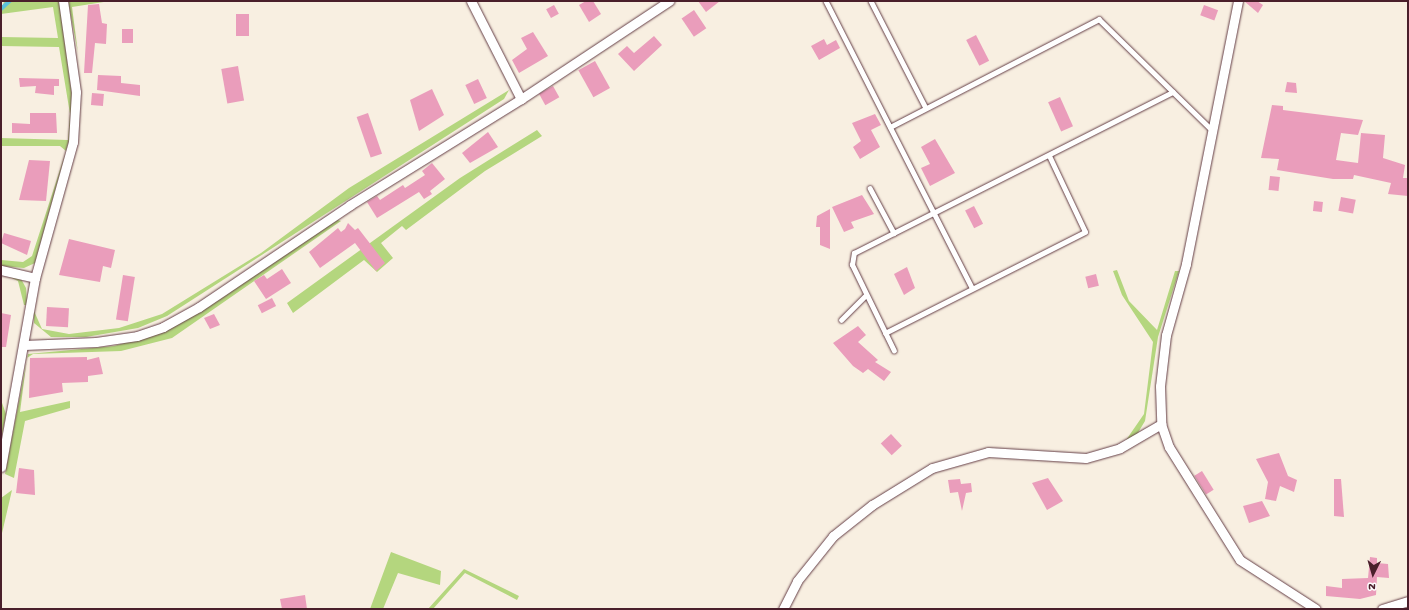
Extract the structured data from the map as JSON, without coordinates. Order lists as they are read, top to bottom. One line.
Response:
{"north":"bottom"}
